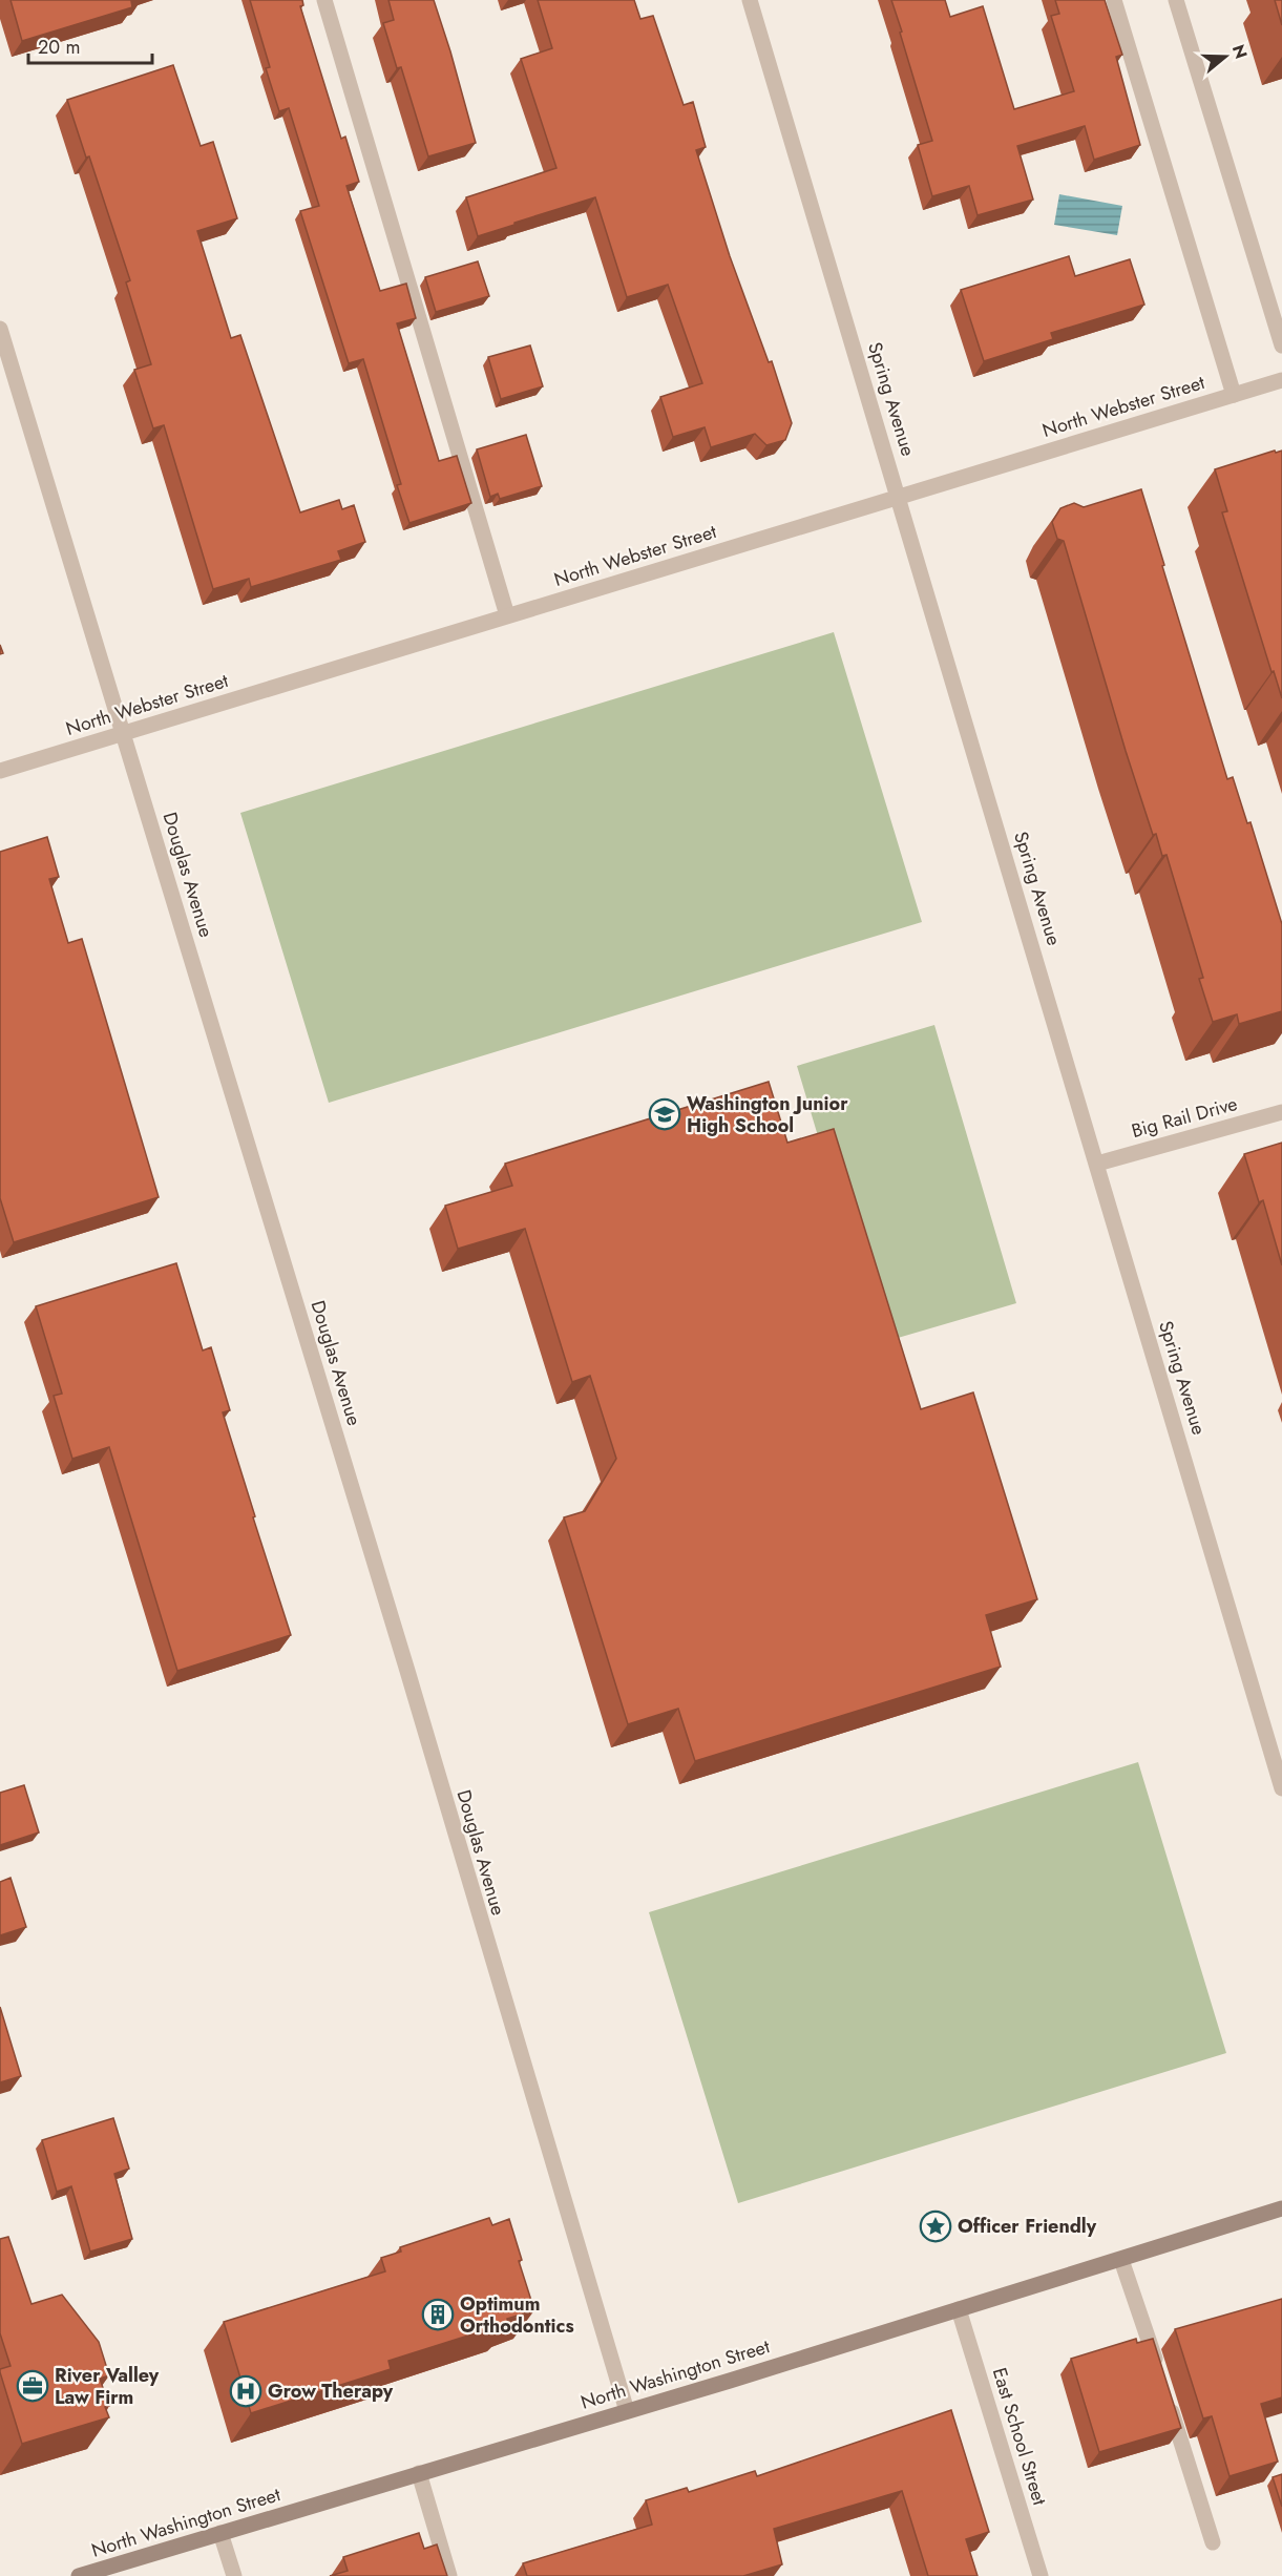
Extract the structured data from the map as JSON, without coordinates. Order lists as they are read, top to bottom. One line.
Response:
{"streets":{"main road":["North Washington Street"],"street":["Spring Avenue","North Webster Street","Douglas Avenue","Big Rail Drive","East School Street"]},"crossings":[["Spring Avenue","North Webster Street"],["Spring Avenue","Big Rail Drive"],["North Webster Street","Douglas Avenue"],["Douglas Avenue","North Washington Street"],["North Washington Street","East School Street"]],"places":{"school or university":["Washington Junior High School"],"place":["Officer Friendly"],"building":["Optimum Orthodontics"],"office":["River Valley Law Firm"],"hospital":["Grow Therapy"]},"scale_bar":"20 m","north":"right"}
